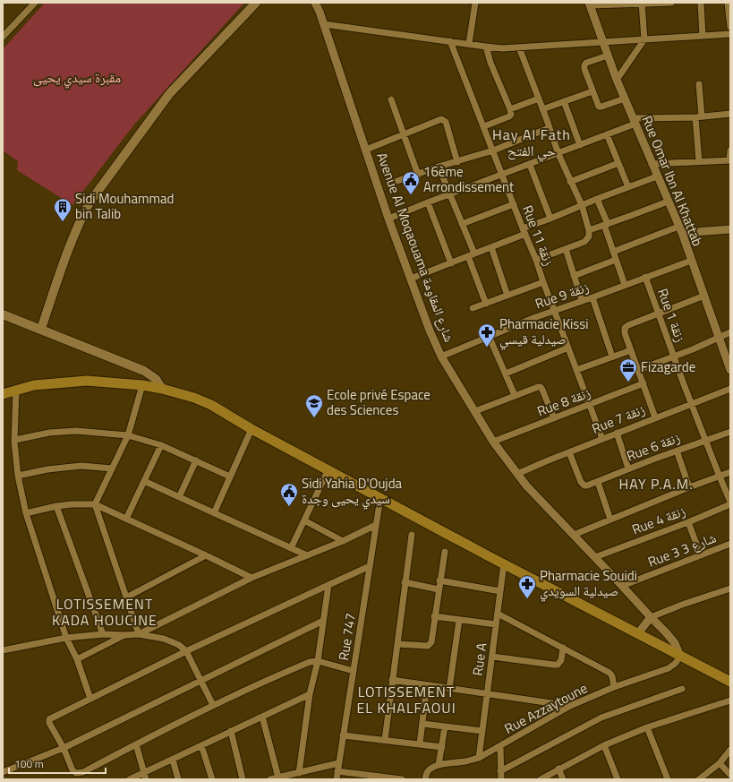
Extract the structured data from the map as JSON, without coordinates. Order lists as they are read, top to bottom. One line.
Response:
{"streets":{"street":["Rue Omar Ibn Al Khattab","Rue 11 زنقة","Avenue Al Moqaouama شارع المقاومة","Rue 9 زنقة","Rue 1 زنقة","Rue 8 زنقة","Rue 7 زنقة","Rue 6 زنقة","Rue 4 زنقة","Rue 3 شارع 3","Rue 747","Rue A","Rue Azzaytoune"]},"crossings":[["Rue Omar Ibn Al Khattab","Rue 9 زنقة"],["Rue 11 زنقة","Rue 9 زنقة"],["Rue 11 زنقة","Rue 8 زنقة"],["Rue 11 زنقة","Rue 7 زنقة"],["Avenue Al Moqaouama شارع المقاومة","Rue 9 زنقة"],["Avenue Al Moqaouama شارع المقاومة","Rue 8 زنقة"],["Avenue Al Moqaouama شارع المقاومة","Rue 7 زنقة"],["Avenue Al Moqaouama شارع المقاومة","Rue 4 زنقة"],["Avenue Al Moqaouama شارع المقاومة","Rue 3 شارع 3"],["Avenue Al Moqaouama شارع المقاومة","Rue Azzaytoune"],["Rue 9 زنقة","Rue 1 زنقة"],["Rue 1 زنقة","Rue 7 زنقة"],["Rue 1 زنقة","Rue 6 زنقة"],["Rue 1 زنقة","Rue 4 زنقة"],["Rue 7 زنقة","Rue 6 زنقة"],["Rue A","Rue Azzaytoune"]],"districts":["Hay Al Fath حي الفتح","HAY P.A.M.","LOTISSEMENT KADA HOUCINE","LOTISSEMENT EL KHALFAOUI"],"parks":["مقبرة سيدي يحيى"],"places":{"public building":["16ème Arrondissement","Sidi Yahia D'Oujda سيدي يحيى وجدة"],"building":["Sidi Mouhammad bin Talib"],"pharmacy":["Pharmacie Kissi صيدلية قيسي","Pharmacie Souidi صيدلية السويدي"],"office":["Fizagarde"],"school or university":["Ecole privé Espace des Sciences"]},"scale_bar":"100 m"}
